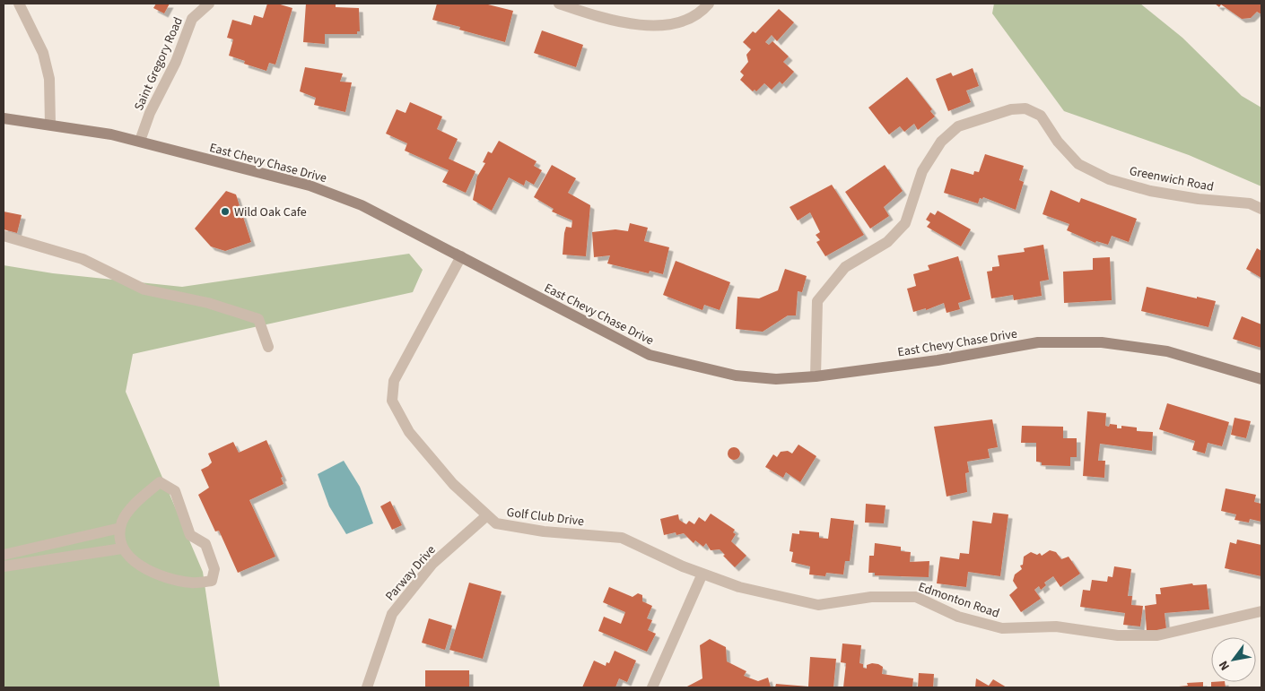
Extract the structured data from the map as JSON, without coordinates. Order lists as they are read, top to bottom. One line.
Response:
{"streets":{"main road":["East Chevy Chase Drive"],"street":["Saint Gregory Road","Greenwich Road","Golf Club Drive","Parway Drive","Edmonton Road"]},"crossings":[["Saint Gregory Road","East Chevy Chase Drive"],["East Chevy Chase Drive","Greenwich Road"],["East Chevy Chase Drive","Golf Club Drive"],["Golf Club Drive","Parway Drive"],["Golf Club Drive","Edmonton Road"]],"places":["Wild Oak Cafe"],"north":"bottom left"}
